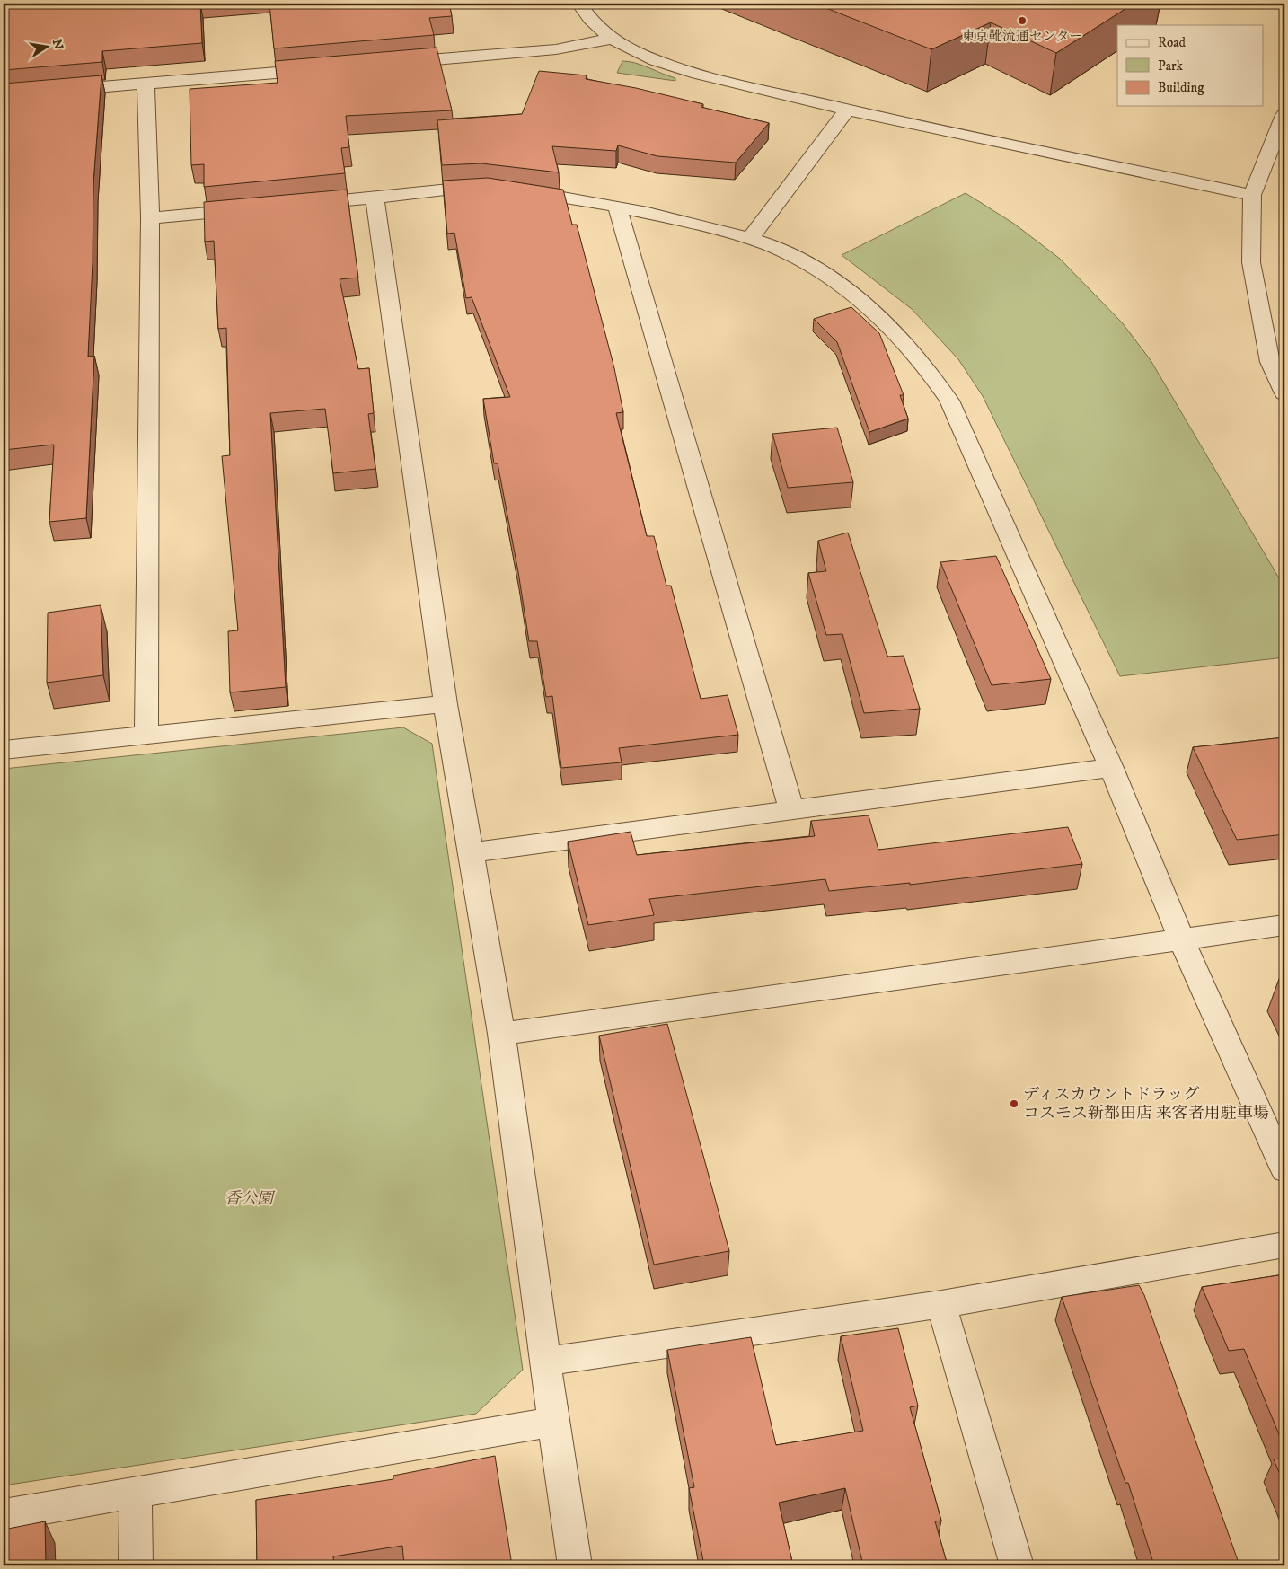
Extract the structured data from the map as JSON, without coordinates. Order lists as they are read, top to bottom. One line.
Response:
{"parks":["香公園"],"places":["東京靴流通センター","ディスカウントドラッグ コスモス新都田店 来客者用駐車場"],"legend":["Road","Park","Building"],"north":"right"}
